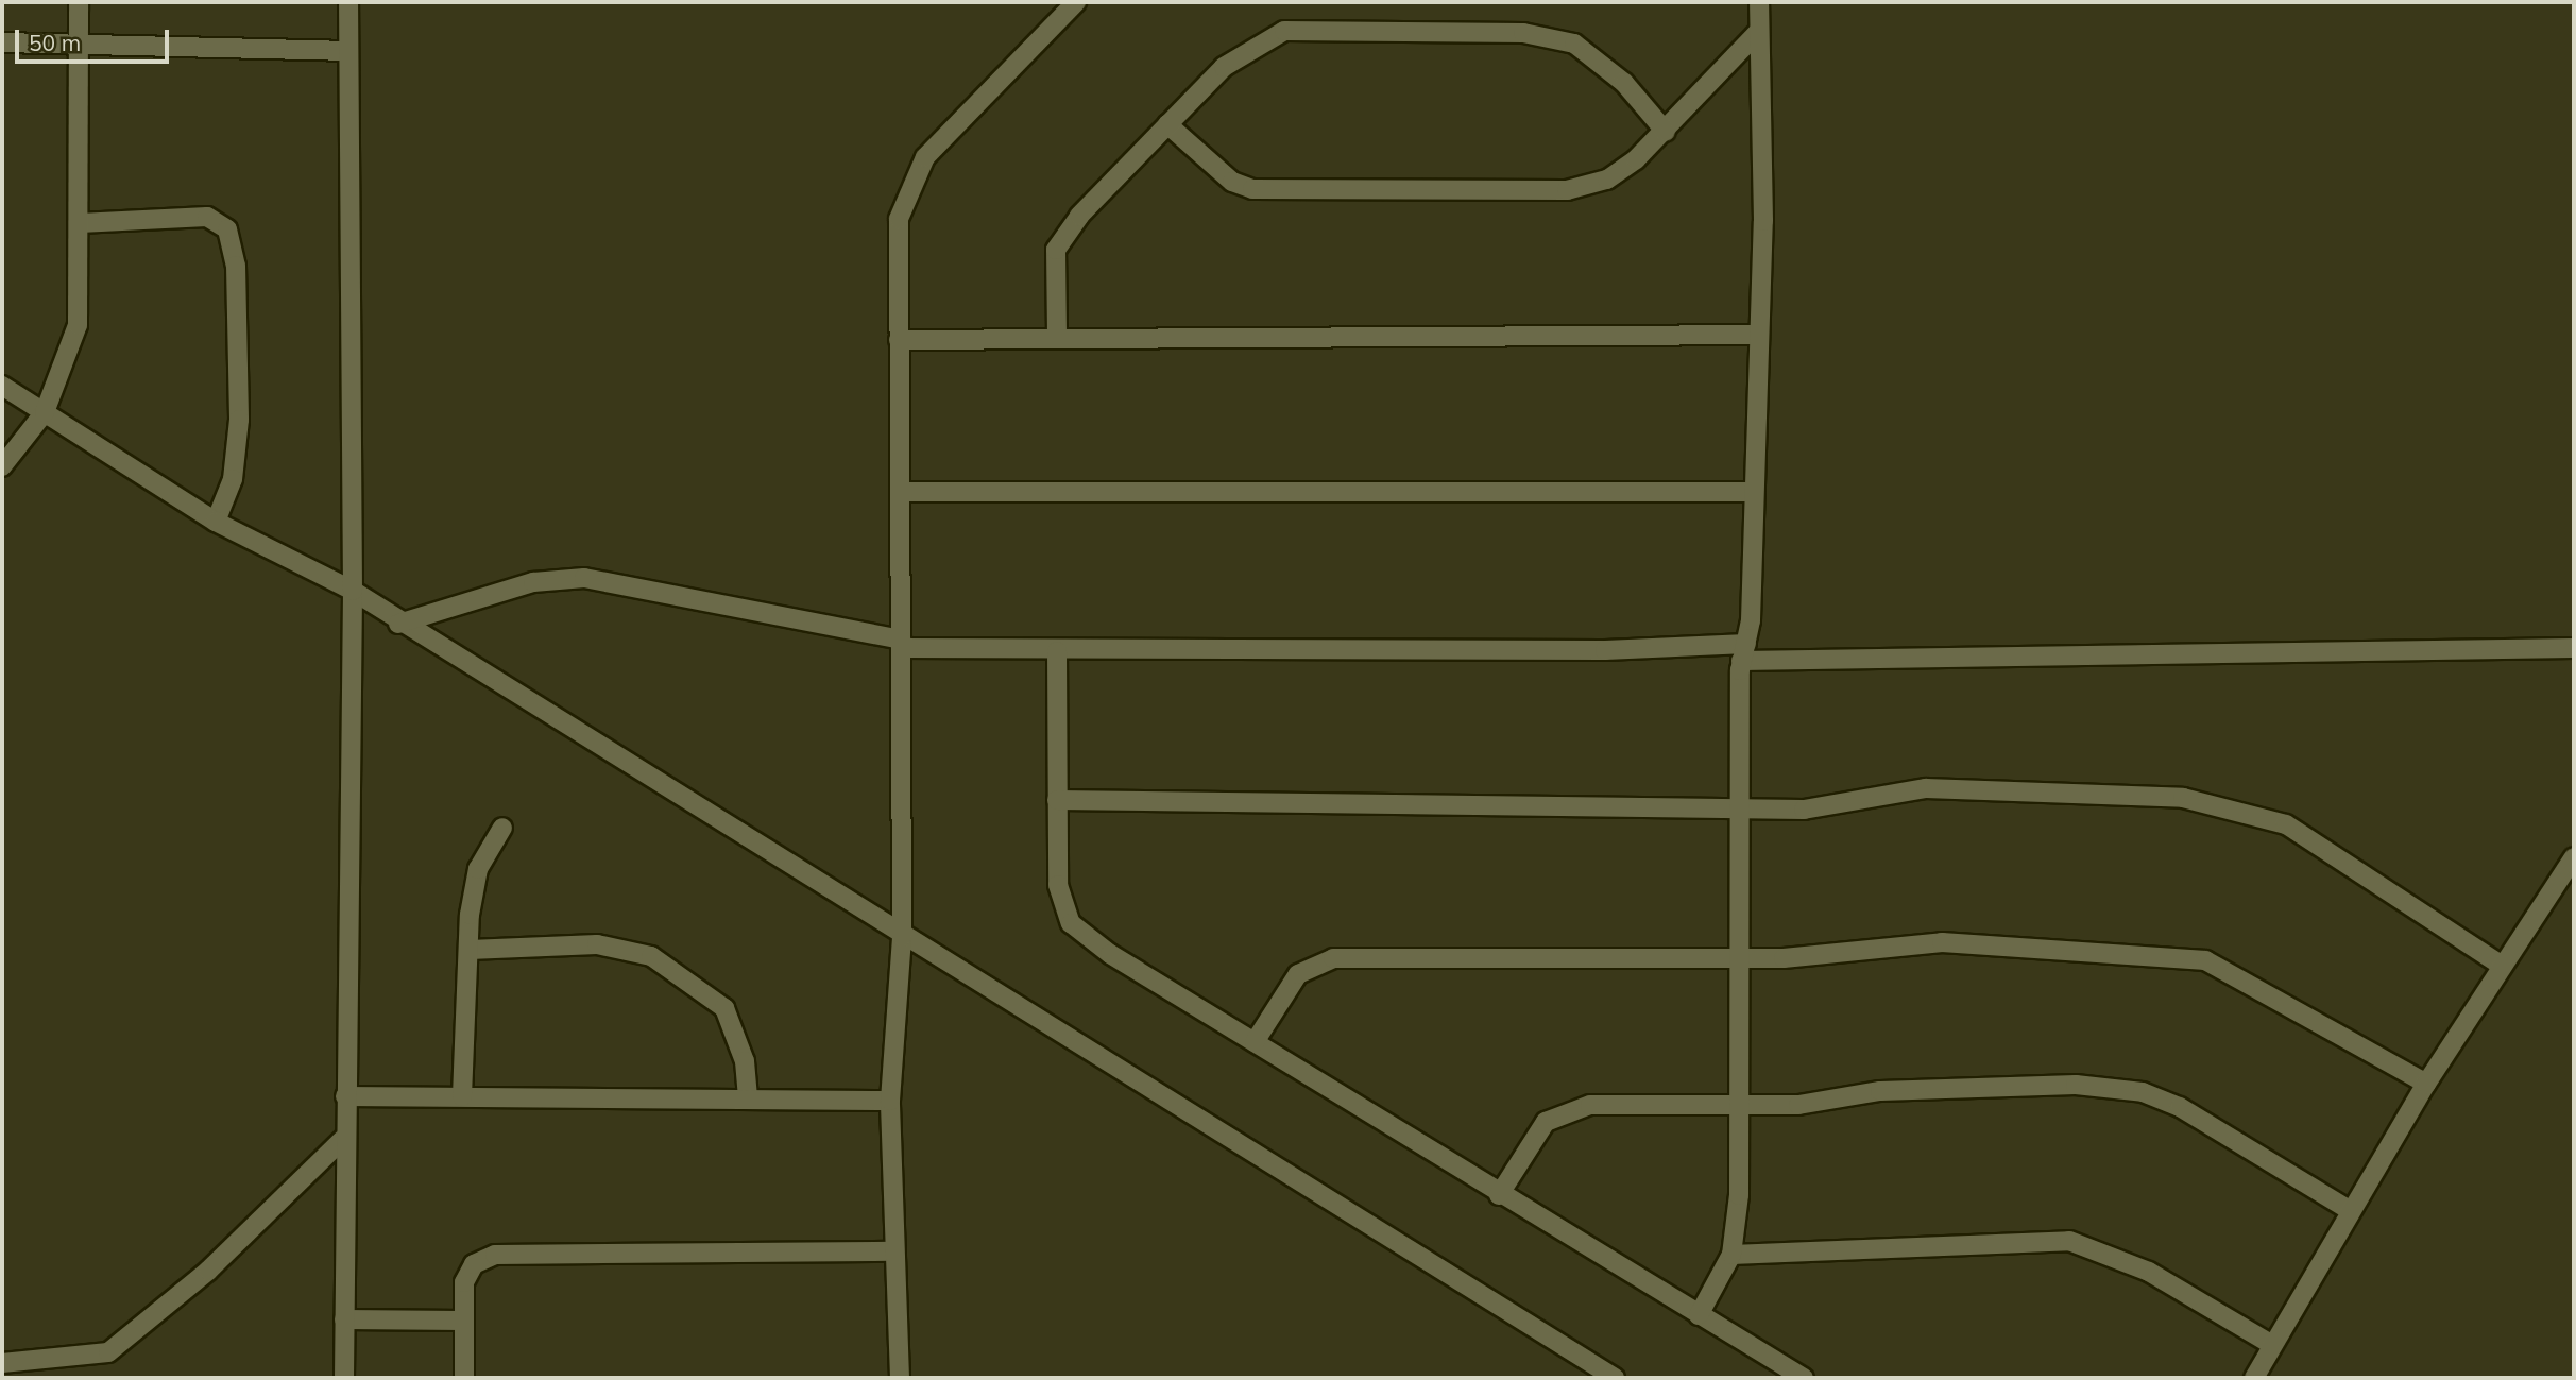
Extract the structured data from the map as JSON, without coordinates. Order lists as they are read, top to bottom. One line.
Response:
{"scale_bar":"50 m"}
